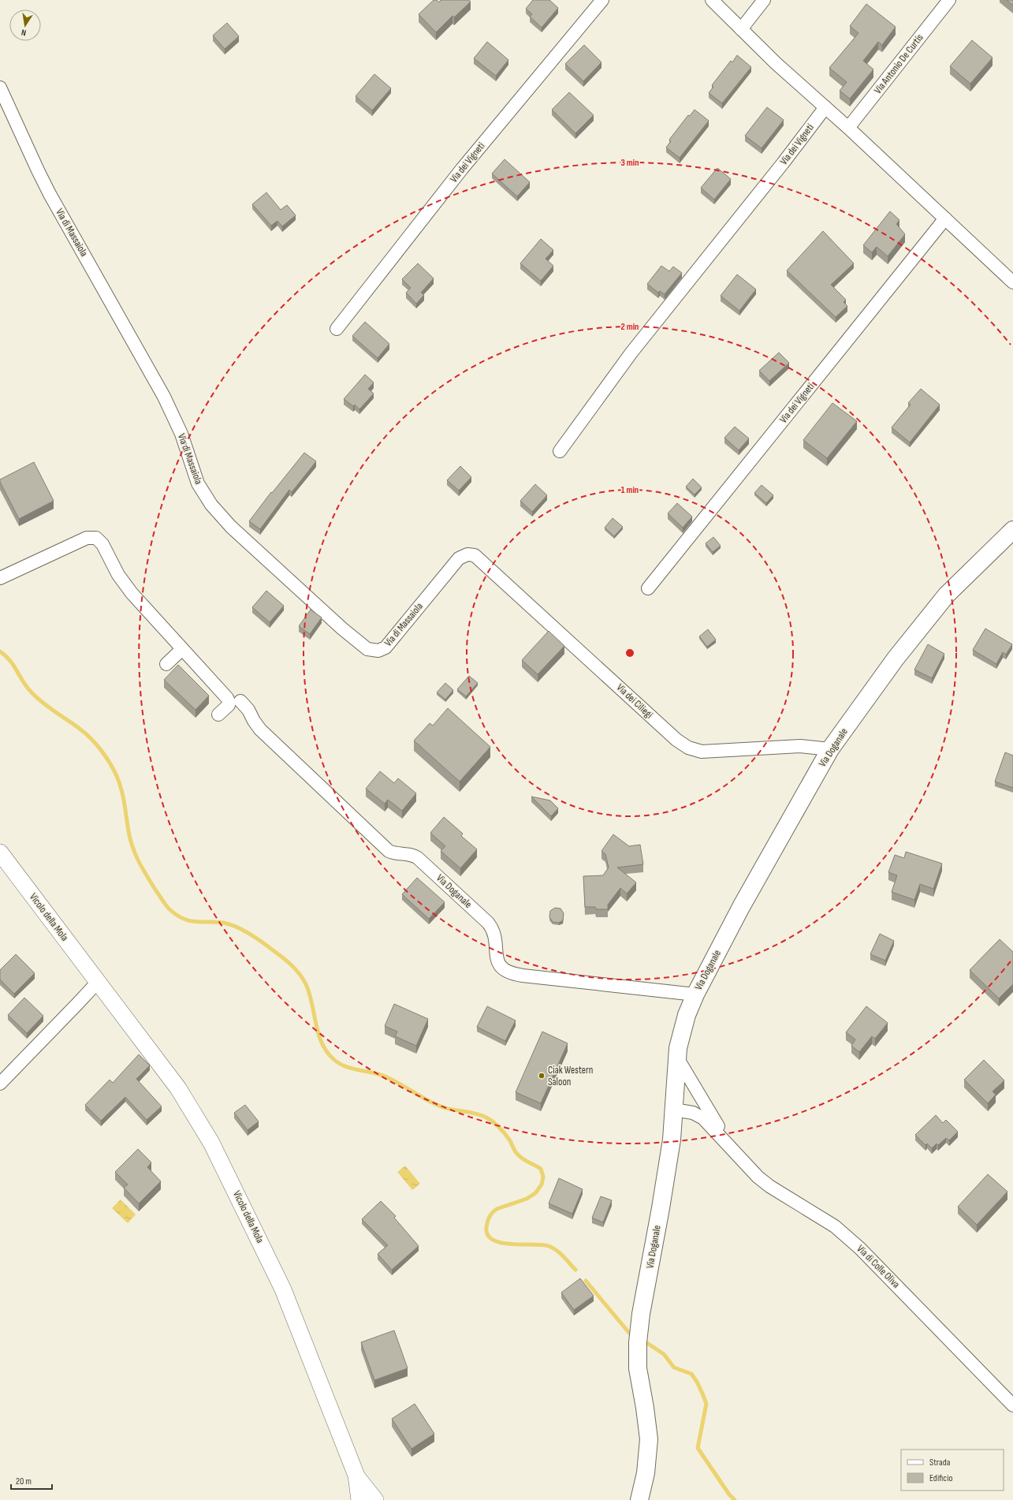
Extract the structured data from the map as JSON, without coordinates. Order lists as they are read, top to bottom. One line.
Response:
{"streets":{"main road":["Via Doganale"],"street":["Via Antonio De Curtis","Via dei Vigneti","Via di Massaiola","Via dei Ciliegi","Vicolo della Mola","Via di Colle Oliva"]},"crossings":[["Via di Massaiola","Via dei Ciliegi"],["Via dei Ciliegi","Via Doganale"],["Via Doganale","Via di Colle Oliva"]],"places":["Ciak Western Saloon"],"legend":["Strada","Edificio"],"scale_bar":"20 m","north":"bottom","rings":["3 min","2 min","1 min"]}
